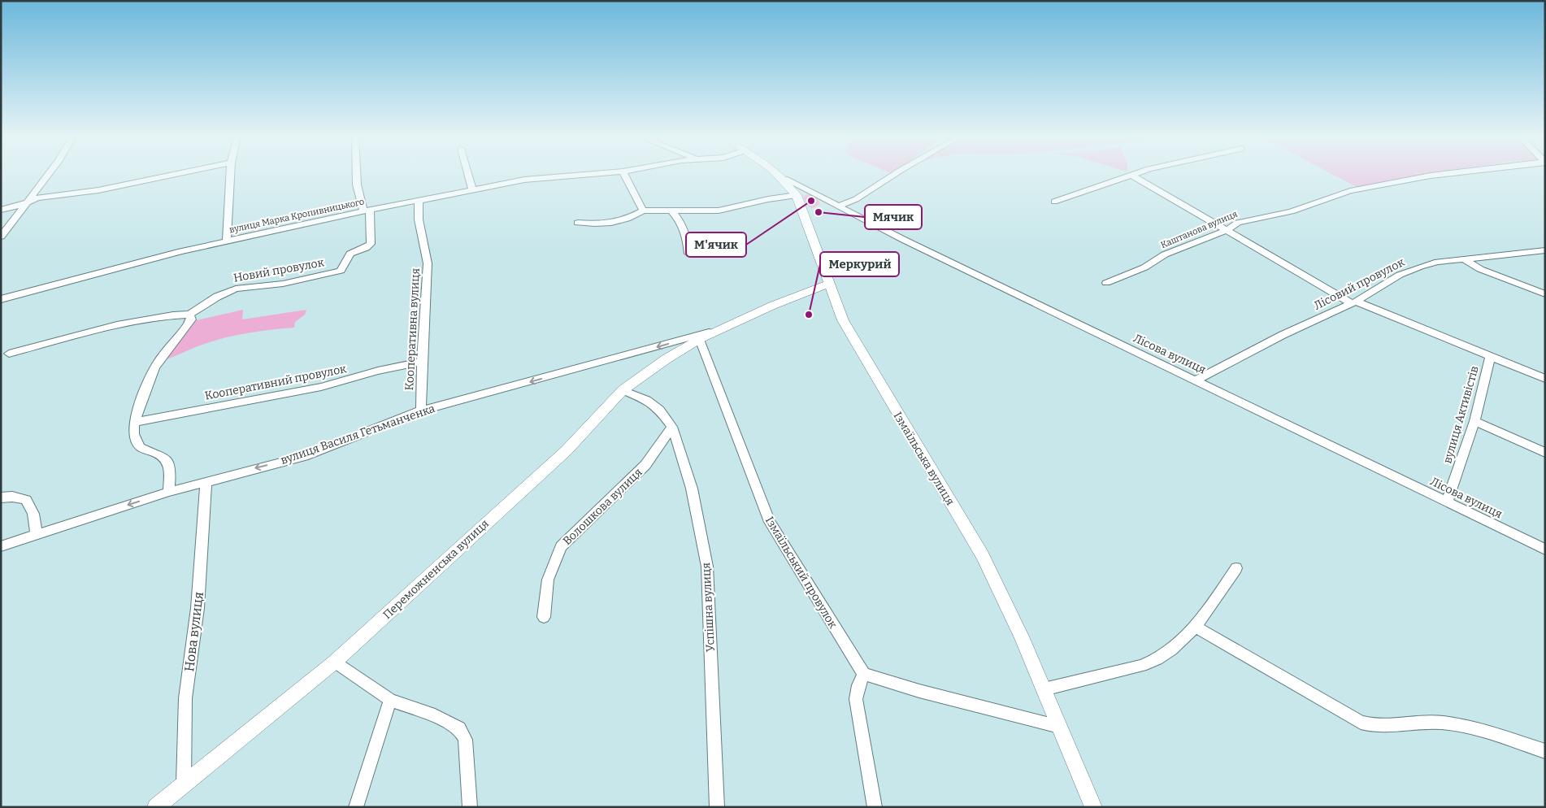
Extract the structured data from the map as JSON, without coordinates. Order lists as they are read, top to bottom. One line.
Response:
{"streets":{"main road":["вулиця Василя Гетьманченка","Ізмаїльська вулиця","Переможненська вулиця"],"street":["вулиця Марка Кропивницького","Каштанова вулиця","Новий провулок","Лісовий провулок","Кооперативна вулиця","Лісова вулиця","Кооперативний провулок","вулиця Активістів","Волошкова вулиця","Ізмаїльський провулок","Успішна вулиця","Нова вулиця"]},"crossings":[["вулиця Марка Кропивницького","Новий провулок"],["вулиця Марка Кропивницького","Кооперативна вулиця"],["Каштанова вулиця","вулиця Активістів"],["Лісовий провулок","Лісова вулиця"],["Лісовий провулок","вулиця Активістів"],["Кооперативна вулиця","Кооперативний провулок"],["Кооперативна вулиця","вулиця Василя Гетьманченка"],["Лісова вулиця","вулиця Активістів"],["Лісова вулиця","Ізмаїльська вулиця"],["вулиця Василя Гетьманченка","Ізмаїльська вулиця"],["вулиця Василя Гетьманченка","Переможненська вулиця"],["вулиця Василя Гетьманченка","Нова вулиця"],["Волошкова вулиця","Успішна вулиця"],["Переможненська вулиця","Ізмаїльський провулок"],["Переможненська вулиця","Успішна вулиця"],["Переможненська вулиця","Нова вулиця"]],"one_way":["вулиця Василя Гетьманченка"],"places":["М'ячик","Мячик","Меркурий"]}
